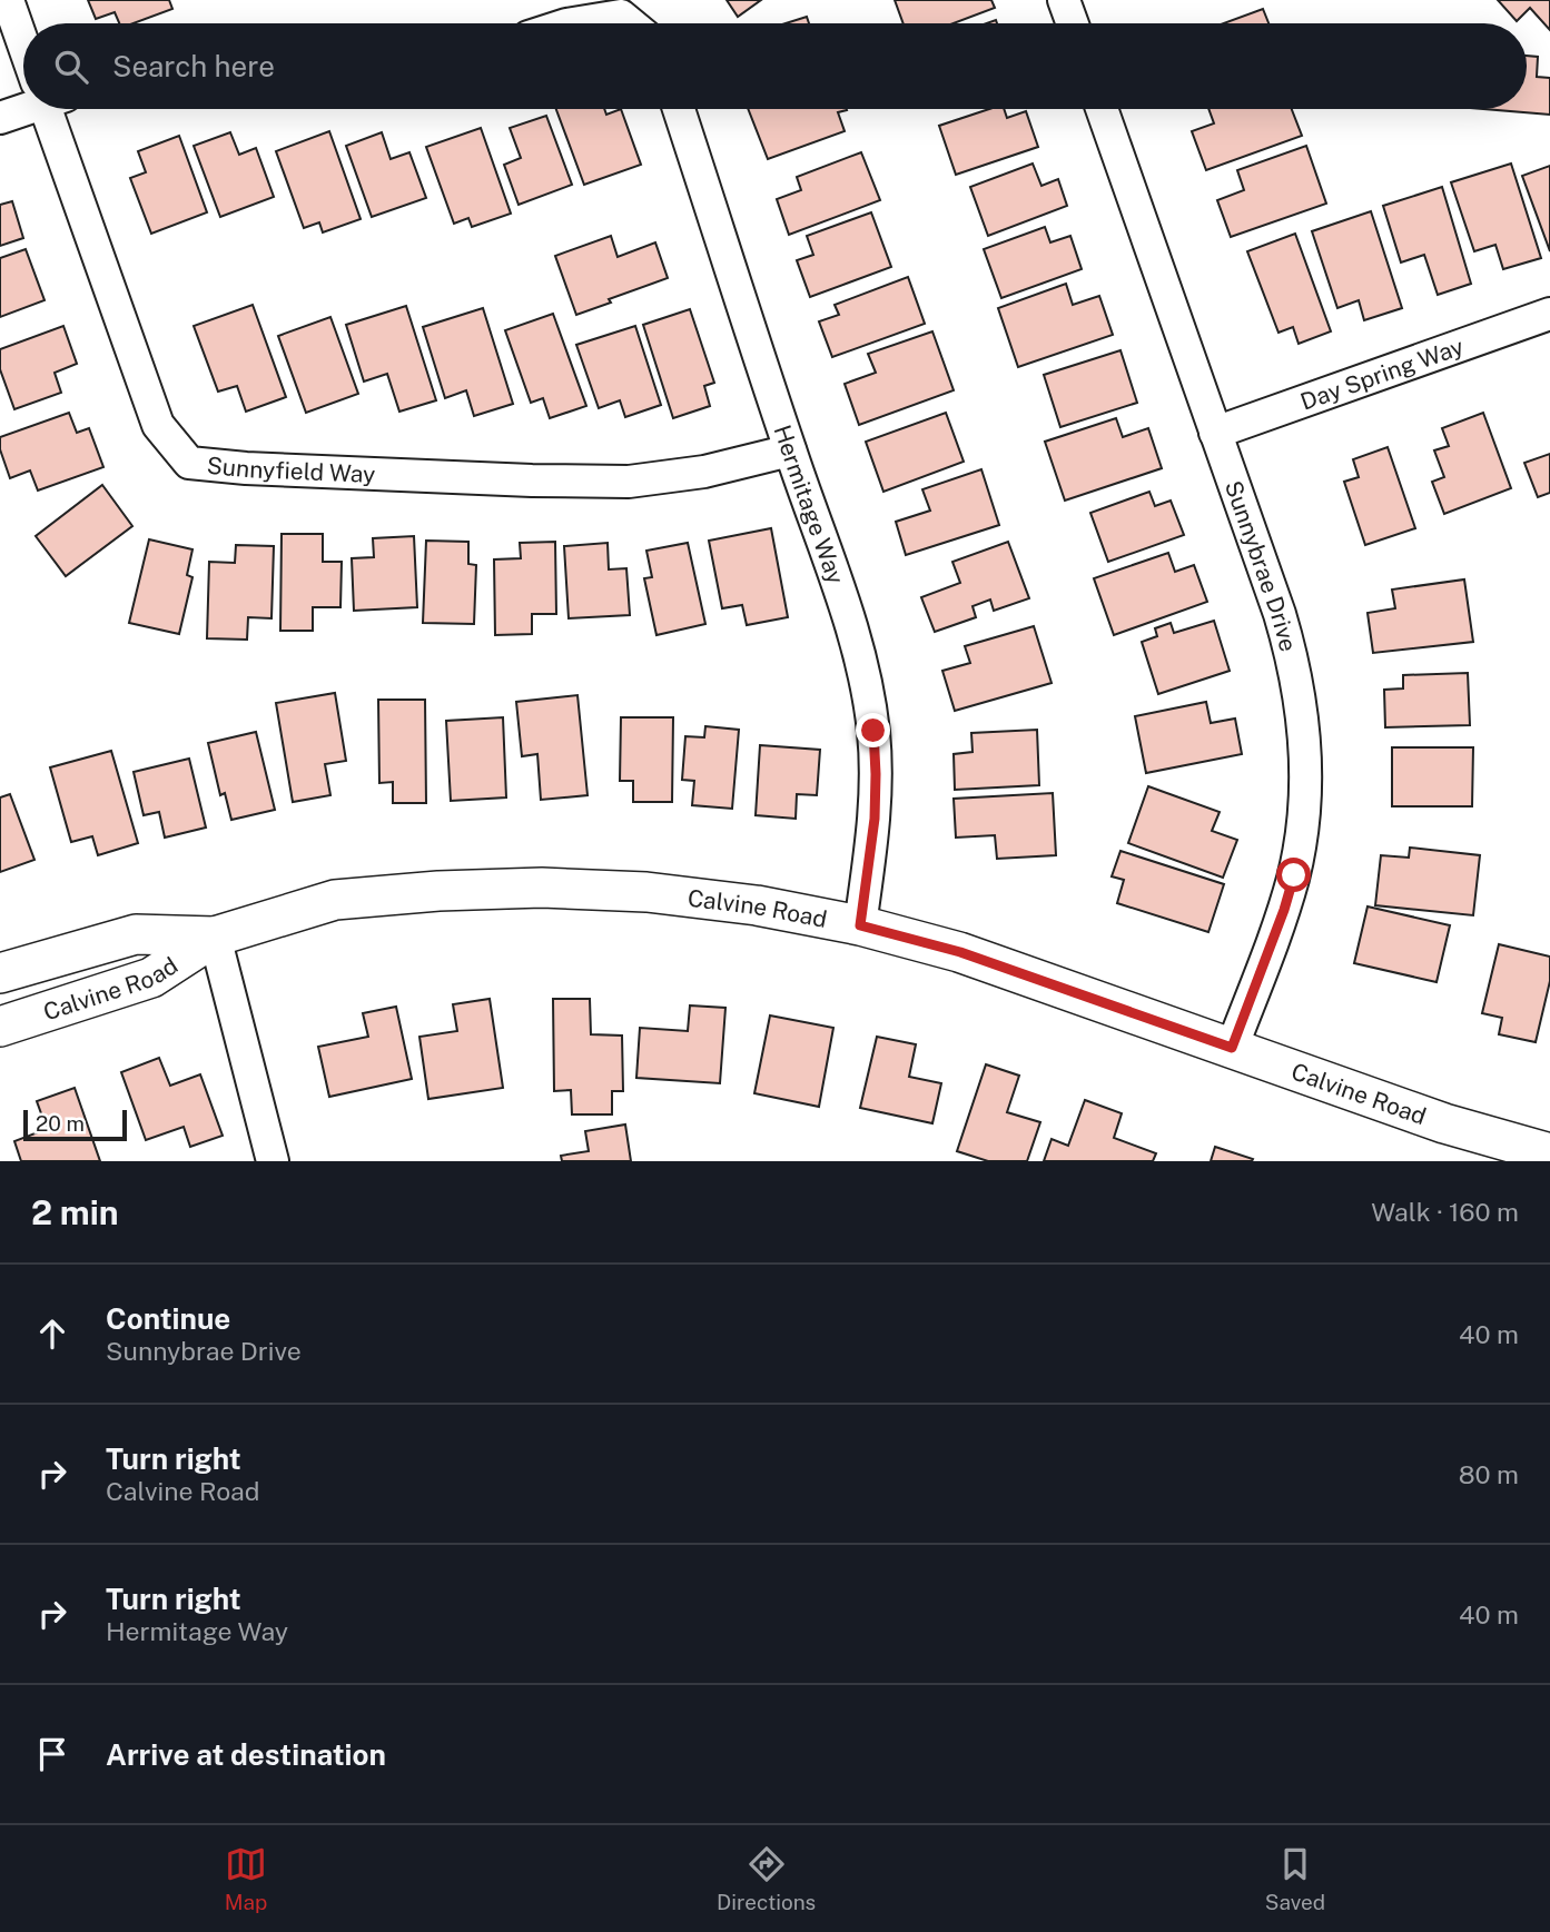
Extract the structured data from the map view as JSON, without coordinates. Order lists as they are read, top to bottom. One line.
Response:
{"streets":{"street":["Day Spring Way","Sunnyfield Way","Hermitage Way","Sunnybrae Drive","Calvine Road"]},"crossings":[["Day Spring Way","Sunnybrae Drive"],["Sunnyfield Way","Hermitage Way"],["Hermitage Way","Calvine Road"],["Sunnybrae Drive","Calvine Road"]],"scale_bar":"20 m","page":{"search":"Search here","scale":"20 m","heading":["2 min","Walk · 160 m"],"list":[["Continue","Sunnybrae Drive","40 m"],["Turn right","Calvine Road","80 m"],["Turn right","Hermitage Way","40 m"],"Arrive at destination"],"nav":["Map","Directions","Saved"]}}
